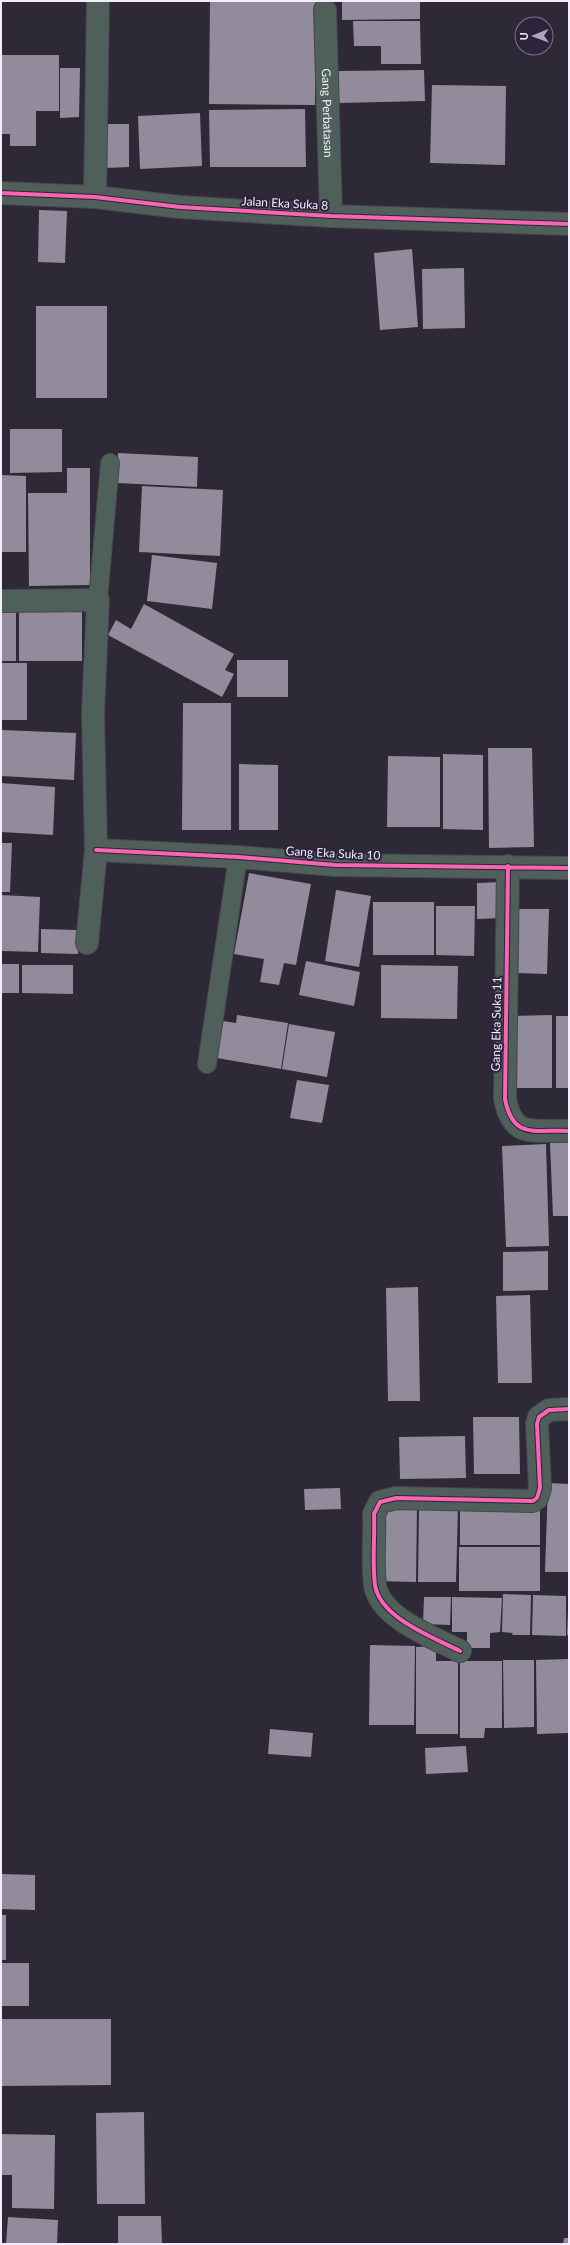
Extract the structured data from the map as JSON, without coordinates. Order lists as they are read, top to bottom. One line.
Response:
{"streets":{"street":["Gang Perbatasan","Jalan Eka Suka 8","Gang Eka Suka 10","Gang Eka Suka 11"]},"crossings":[["Gang Perbatasan","Jalan Eka Suka 8"],["Gang Eka Suka 10","Gang Eka Suka 11"]],"north":"left"}
